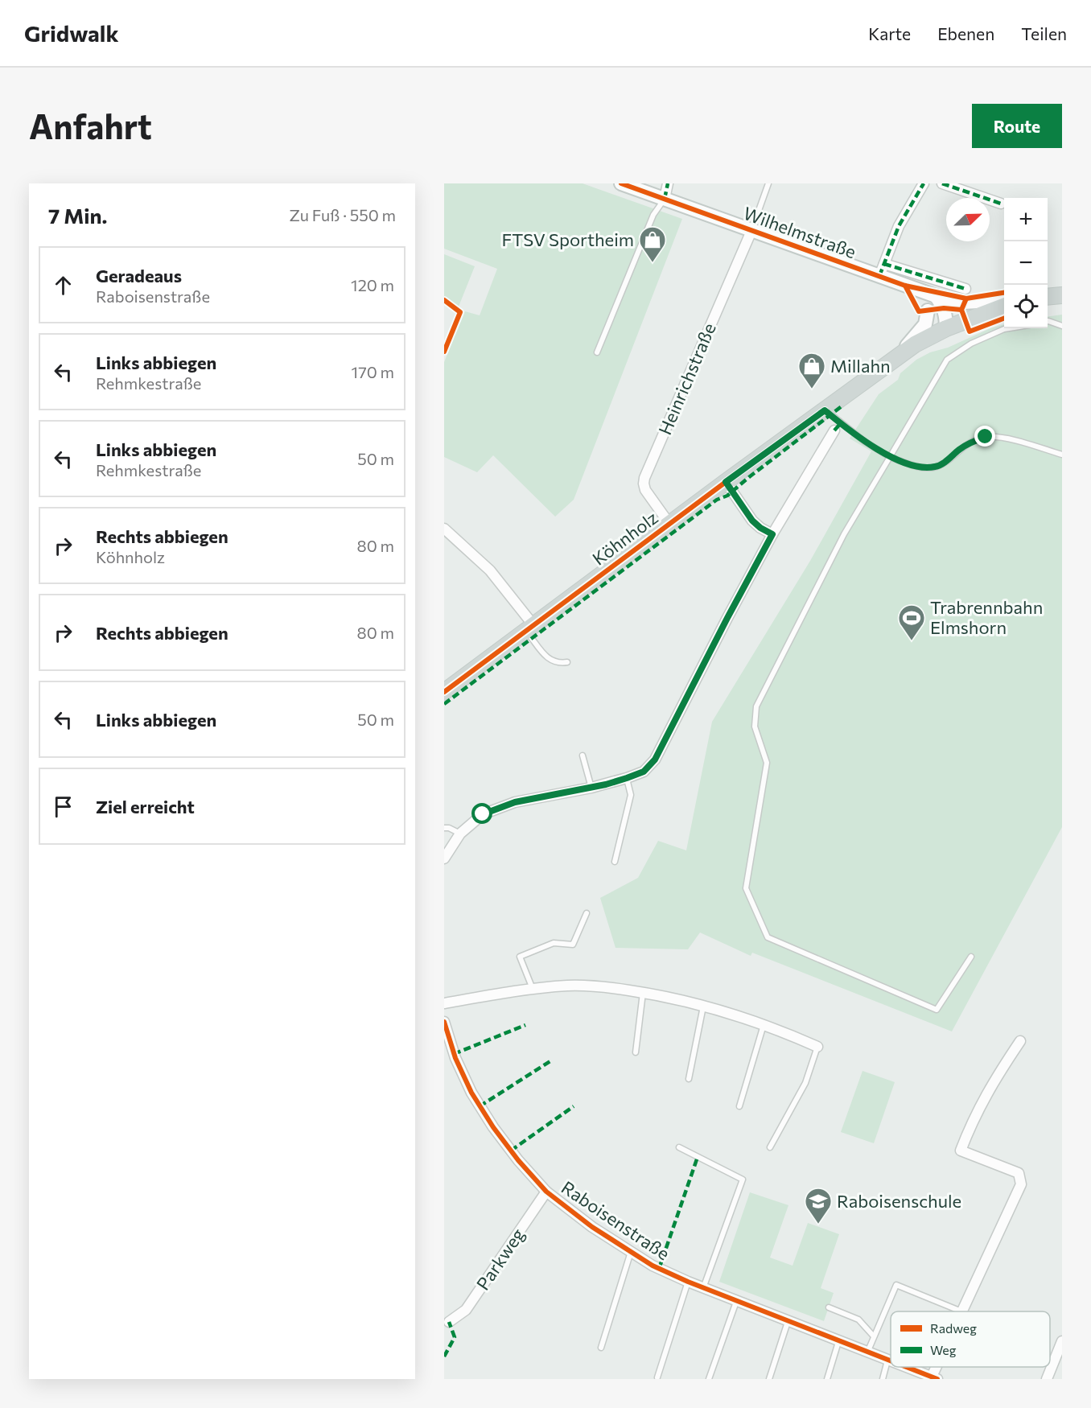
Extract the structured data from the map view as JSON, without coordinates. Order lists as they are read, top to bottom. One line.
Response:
{"streets":{"main road":["Wilhelmstraße","Köhnholz"],"street":["Heinrichstraße","Raboisenstraße","Parkweg"]},"crossings":[["Wilhelmstraße","Heinrichstraße"],["Wilhelmstraße","Köhnholz"],["Heinrichstraße","Köhnholz"],["Raboisenstraße","Parkweg"]],"places":{"shop":["FTSV Sportheim","Millahn"],"sports":["Trabrennbahn Elmshorn"],"school or university":["Raboisenschule"]},"legend":["Radweg","Weg"],"north":"top right","page":{"header":"Gridwalk","nav":["Karte","Ebenen","Teilen"],"buttons":"Route","title":"Anfahrt","heading":["7 Min.","Zu Fuß · 550 m"],"map_buttons":["+","−"],"list":[["Geradeaus","Raboisenstraße","120 m"],["Links abbiegen","Rehmkestraße","170 m"],["Links abbiegen","Rehmkestraße","50 m"],["Rechts abbiegen","Köhnholz","80 m"],["Rechts abbiegen","80 m"],["Links abbiegen","50 m"],"Ziel erreicht"]}}
